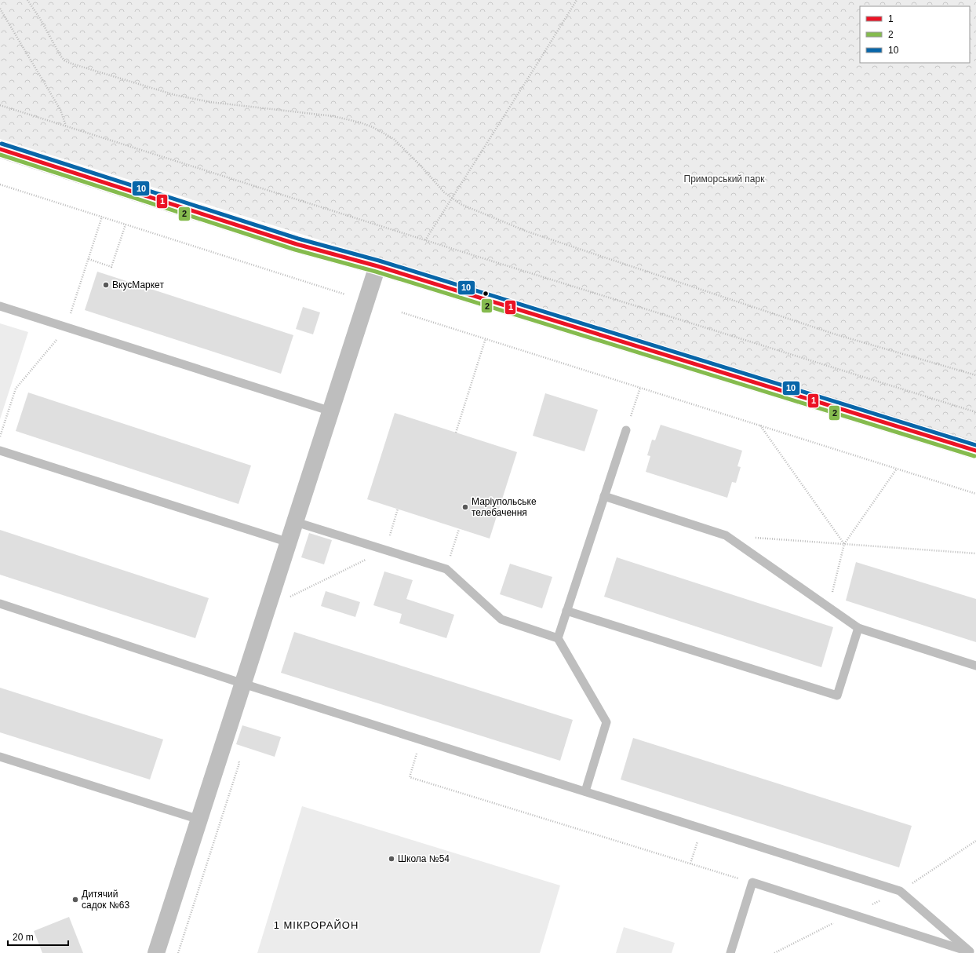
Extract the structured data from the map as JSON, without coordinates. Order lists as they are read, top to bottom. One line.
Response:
{"districts":["1 МІКРОРАЙОН"],"parks":["Приморський парк"],"places":["ВкусМаркет","Маріупольське телебачення","Школа №54","Дитячий садок №63"],"lines":["transit line 10","transit line 1","transit line 2"],"legend":["1","2","10"],"scale_bar":"20 m"}
